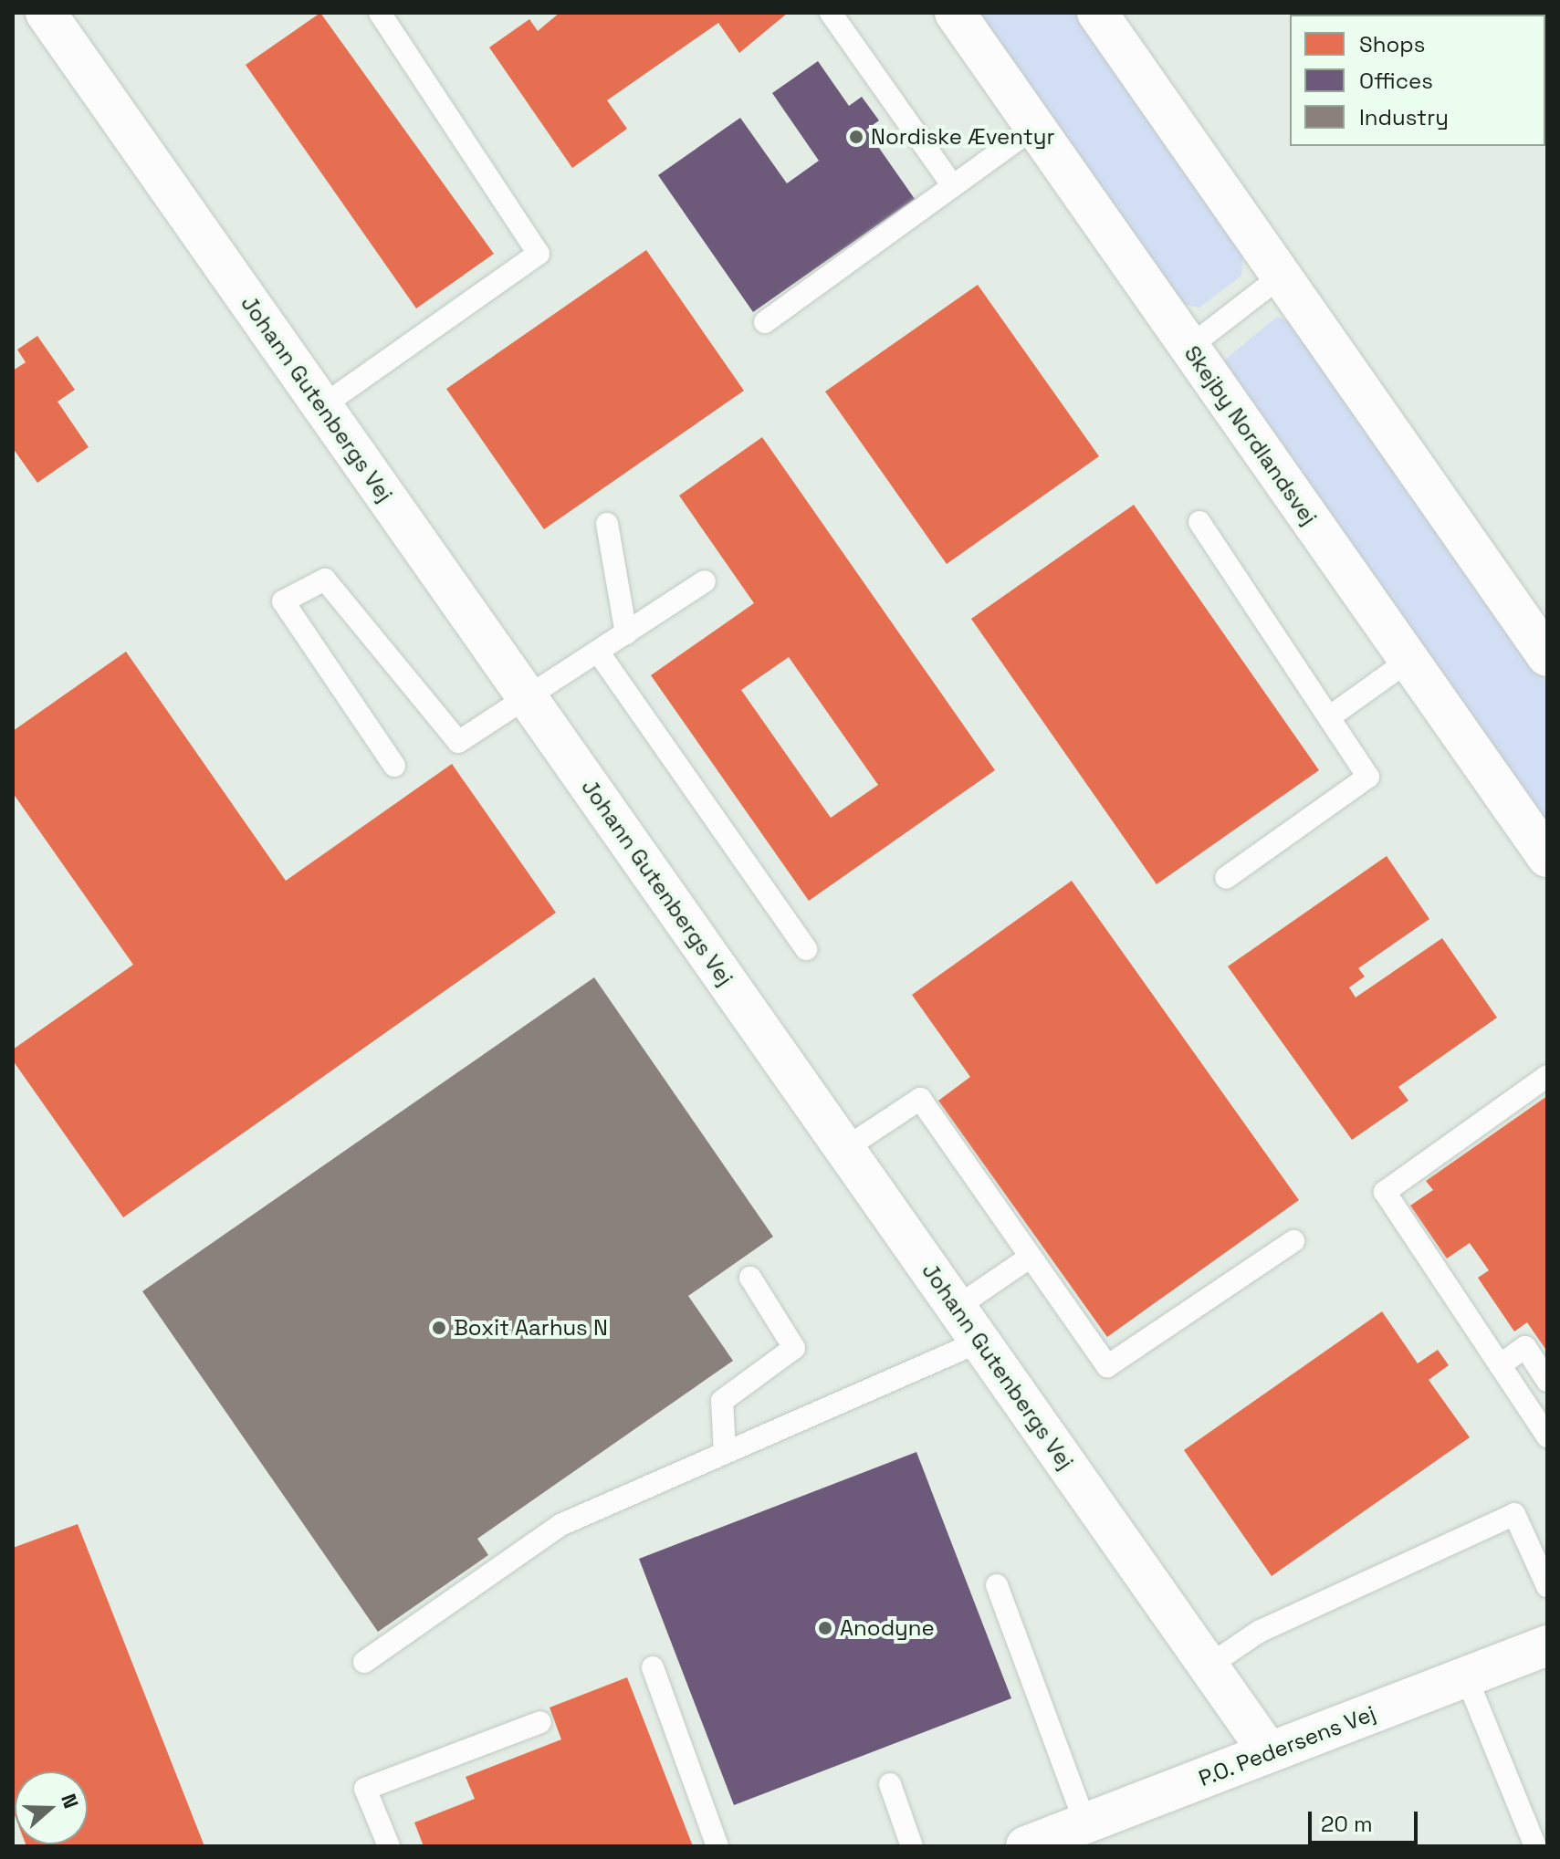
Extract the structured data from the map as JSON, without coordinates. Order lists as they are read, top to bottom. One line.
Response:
{"streets":{"street":["Johann Gutenbergs Vej","Skejby Nordlandsvej","P.O. Pedersens Vej"]},"crossings":[["Johann Gutenbergs Vej","P.O. Pedersens Vej"]],"places":["Nordiske Æventyr","Boxit Aarhus N","Anodyne"],"legend":["Shops","Offices","Industry"],"scale_bar":"20 m","north":"right"}
